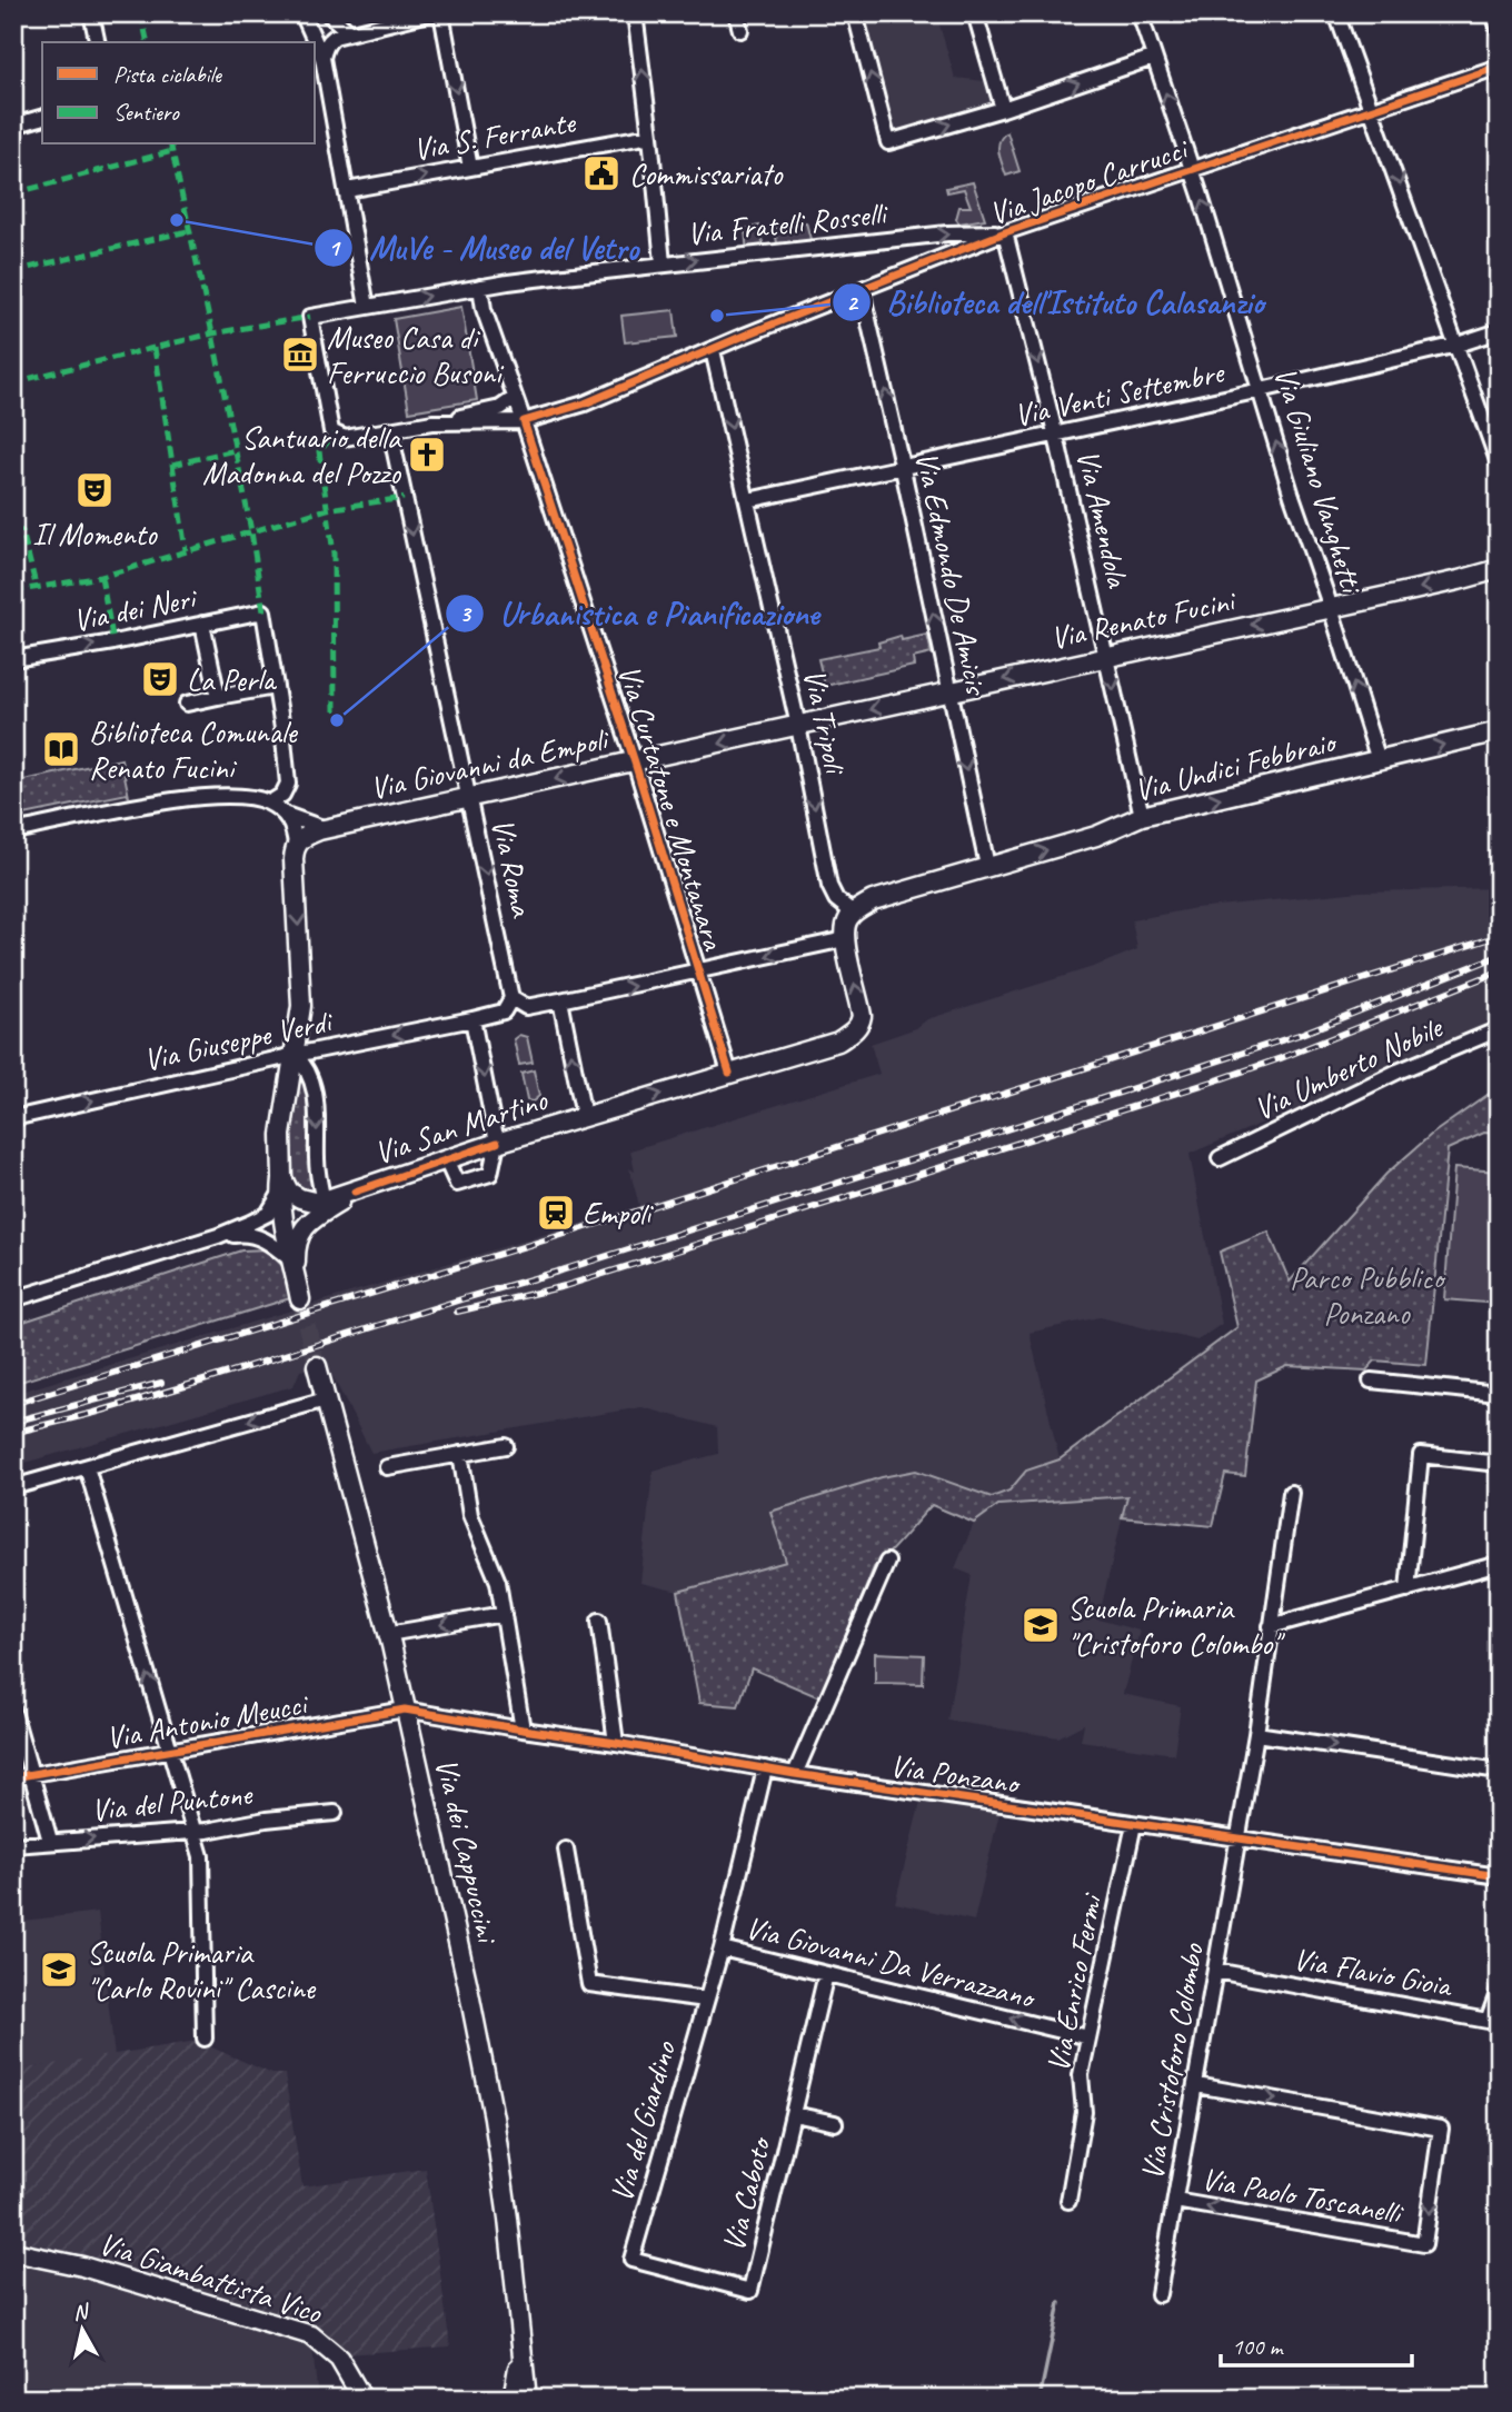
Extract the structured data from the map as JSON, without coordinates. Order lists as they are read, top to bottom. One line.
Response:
{"streets":{"main road":["Via Renato Fucini","Via Giovanni da Empoli","Via Undici Febbraio","Via San Martino","Via dei Cappuccini","Via Giambattista Vico"],"street":["Via S. Ferrante","Via Jacopo Carrucci","Via Fratelli Rosselli","Via Venti Settembre","Via Giuliano Vanghetti","Via Amendola","Via Edmondo De Amicis","Via dei Neri","Via Tripoli","Via Curtatone e Montanara","Via Roma","Via Giuseppe Verdi","Via Umberto Nobile","Via Antonio Meucci","Via Ponzano","Via del Puntone","Via Giovanni Da Verrazzano","Via Flavio Gioia","Via Enrico Fermi","Via Cristoforo Colombo","Via del Giardino","Via Caboto","Via Paolo Toscanelli"]},"crossings":[["Via Jacopo Carrucci","Via Fratelli Rosselli"],["Via Jacopo Carrucci","Via Giuliano Vanghetti"],["Via Jacopo Carrucci","Via Amendola"],["Via Jacopo Carrucci","Via Edmondo De Amicis"],["Via Jacopo Carrucci","Via Tripoli"],["Via Jacopo Carrucci","Via Curtatone e Montanara"],["Via Fratelli Rosselli","Via Amendola"],["Via Fratelli Rosselli","Via Curtatone e Montanara"],["Via Fratelli Rosselli","Via Roma"],["Via Venti Settembre","Via Giuliano Vanghetti"],["Via Venti Settembre","Via Amendola"],["Via Venti Settembre","Via Edmondo De Amicis"],["Via Venti Settembre","Via Tripoli"],["Via Giuliano Vanghetti","Via Renato Fucini"],["Via Giuliano Vanghetti","Via Undici Febbraio"],["Via Amendola","Via Renato Fucini"],["Via Amendola","Via Undici Febbraio"],["Via Edmondo De Amicis","Via Renato Fucini"],["Via Edmondo De Amicis","Via Undici Febbraio"],["Via Renato Fucini","Via Tripoli"],["Via Renato Fucini","Via Giovanni da Empoli"],["Via Tripoli","Via Giovanni da Empoli"],["Via Tripoli","Via Undici Febbraio"],["Via Giovanni da Empoli","Via Curtatone e Montanara"],["Via Giovanni da Empoli","Via Roma"],["Via Curtatone e Montanara","Via San Martino"],["Via Roma","Via Giuseppe Verdi"],["Via Antonio Meucci","Via Ponzano"],["Via Antonio Meucci","Via dei Cappuccini"],["Via Ponzano","Via dei Cappuccini"],["Via Ponzano","Via Enrico Fermi"],["Via Ponzano","Via Cristoforo Colombo"],["Via Ponzano","Via del Giardino"],["Via Giovanni Da Verrazzano","Via Enrico Fermi"],["Via Giovanni Da Verrazzano","Via del Giardino"],["Via Giovanni Da Verrazzano","Via Caboto"],["Via Flavio Gioia","Via Cristoforo Colombo"],["Via Cristoforo Colombo","Via Paolo Toscanelli"],["Via del Giardino","Via Caboto"]],"one_way":["Via S. Ferrante","Via Fratelli Rosselli","Via Giuliano Vanghetti","Via Amendola","Via dei Neri","Via Renato Fucini","Via Tripoli","Via Giovanni da Empoli","Via Undici Febbraio","Via Roma","Via San Martino","Via del Puntone","Via Giovanni Da Verrazzano"],"parks":["Parco Pubblico Ponzano"],"places":{"public building":["Commissariato"],"other":["MuVe - Museo del Vetro","Biblioteca dell'Istituto Calasanzio","Urbanistica e Pianificazione"],"museum":["Museo Casa di Ferruccio Busoni"],"church":["Santuario della Madonna del Pozzo"],"theatre":["Il Momento","La Perla"],"library":["Biblioteca Comunale Renato Fucini"],"station":["Empoli"],"school or university":["Scuola Primaria \"Cristoforo Colombo\"","Scuola Primaria \"Carlo Rovini\" Cascine"]},"legend":["Pista ciclabile","Sentiero"],"scale_bar":"100 m","north":"top"}
